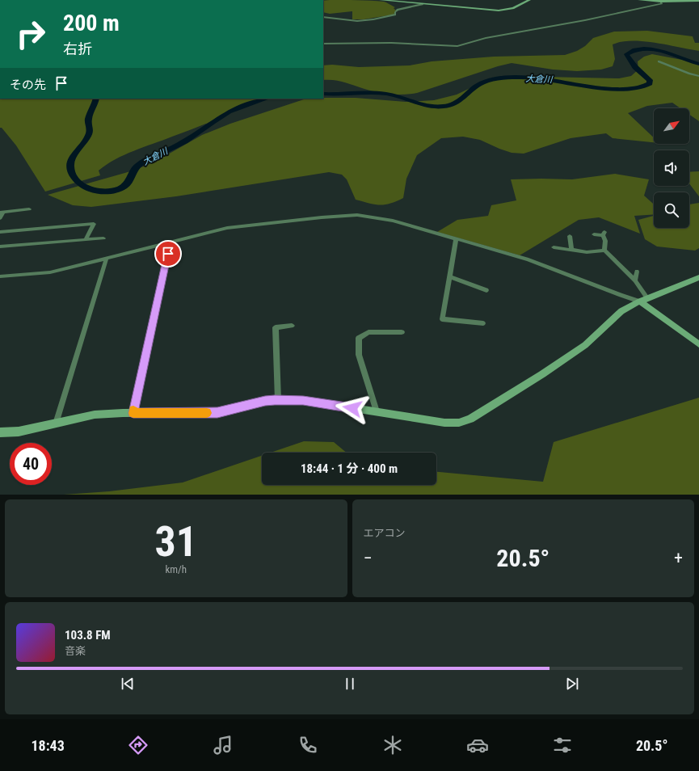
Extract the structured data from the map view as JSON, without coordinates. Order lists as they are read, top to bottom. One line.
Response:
{"water":["大倉川"],"north":"top right","page":{"turn":["200 m","右折"],"then":"その先","limit":"40","trip":"18:44 · 1 分 · 400 m","tile":[["31","km/h"],"エアコン"],"heat":["−","20.5°","+"],"song":["103.8 FM","音楽"],"tabs":["18:43","20.5°"]}}
